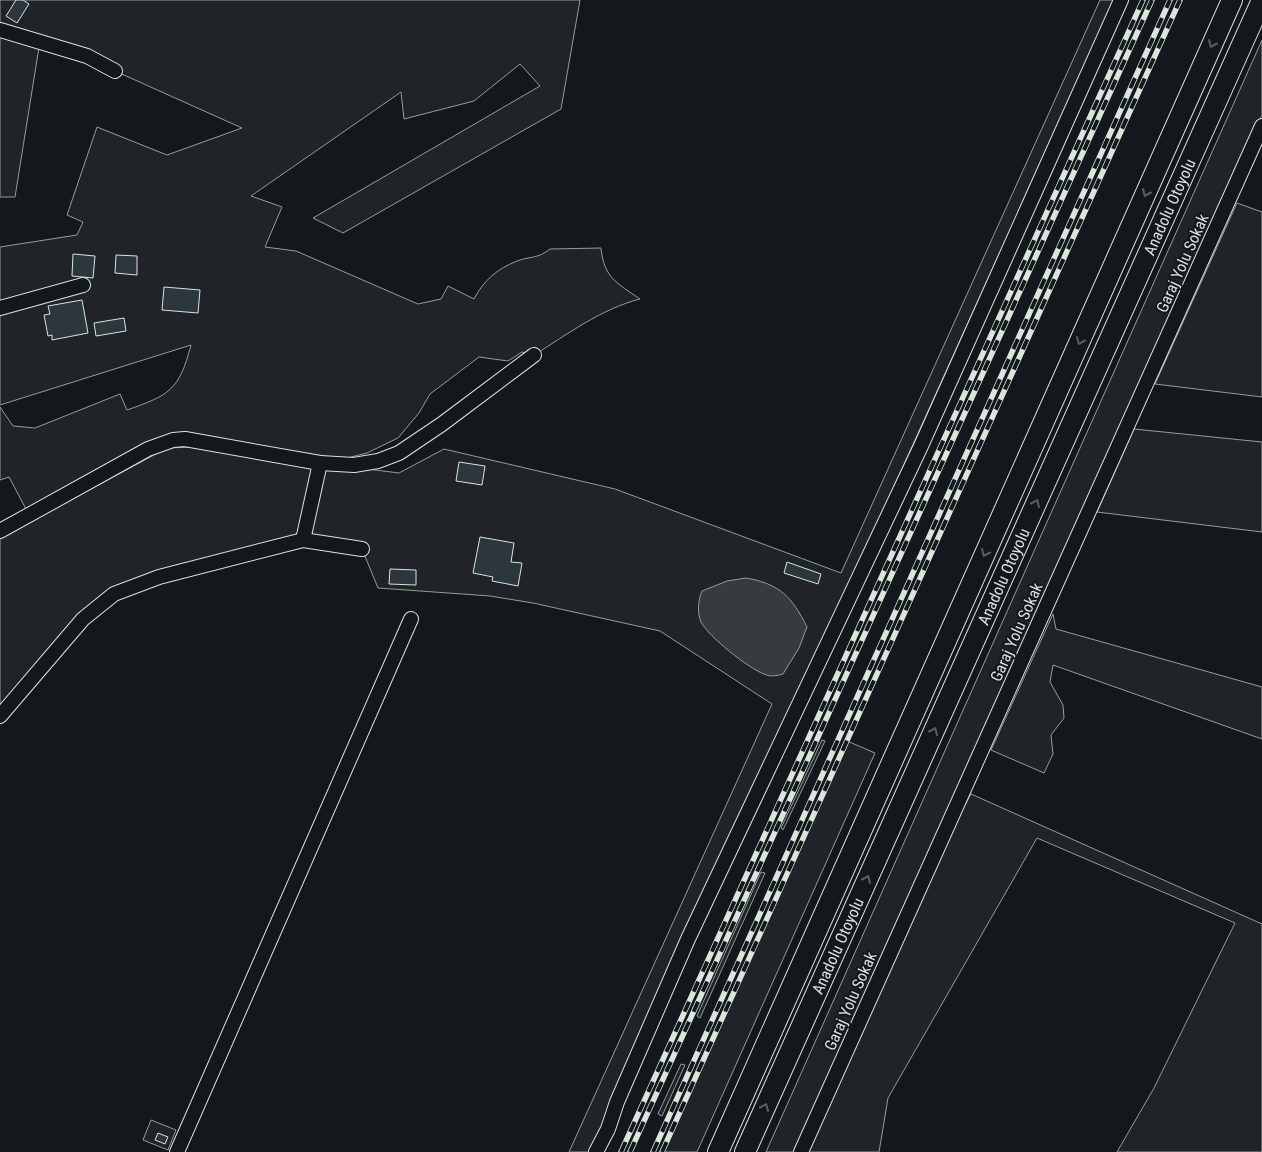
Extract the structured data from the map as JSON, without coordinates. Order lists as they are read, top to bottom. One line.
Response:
{"streets":{"highway":["Anadolu Otoyolu"],"street":["Garaj Yolu Sokak"]}}
